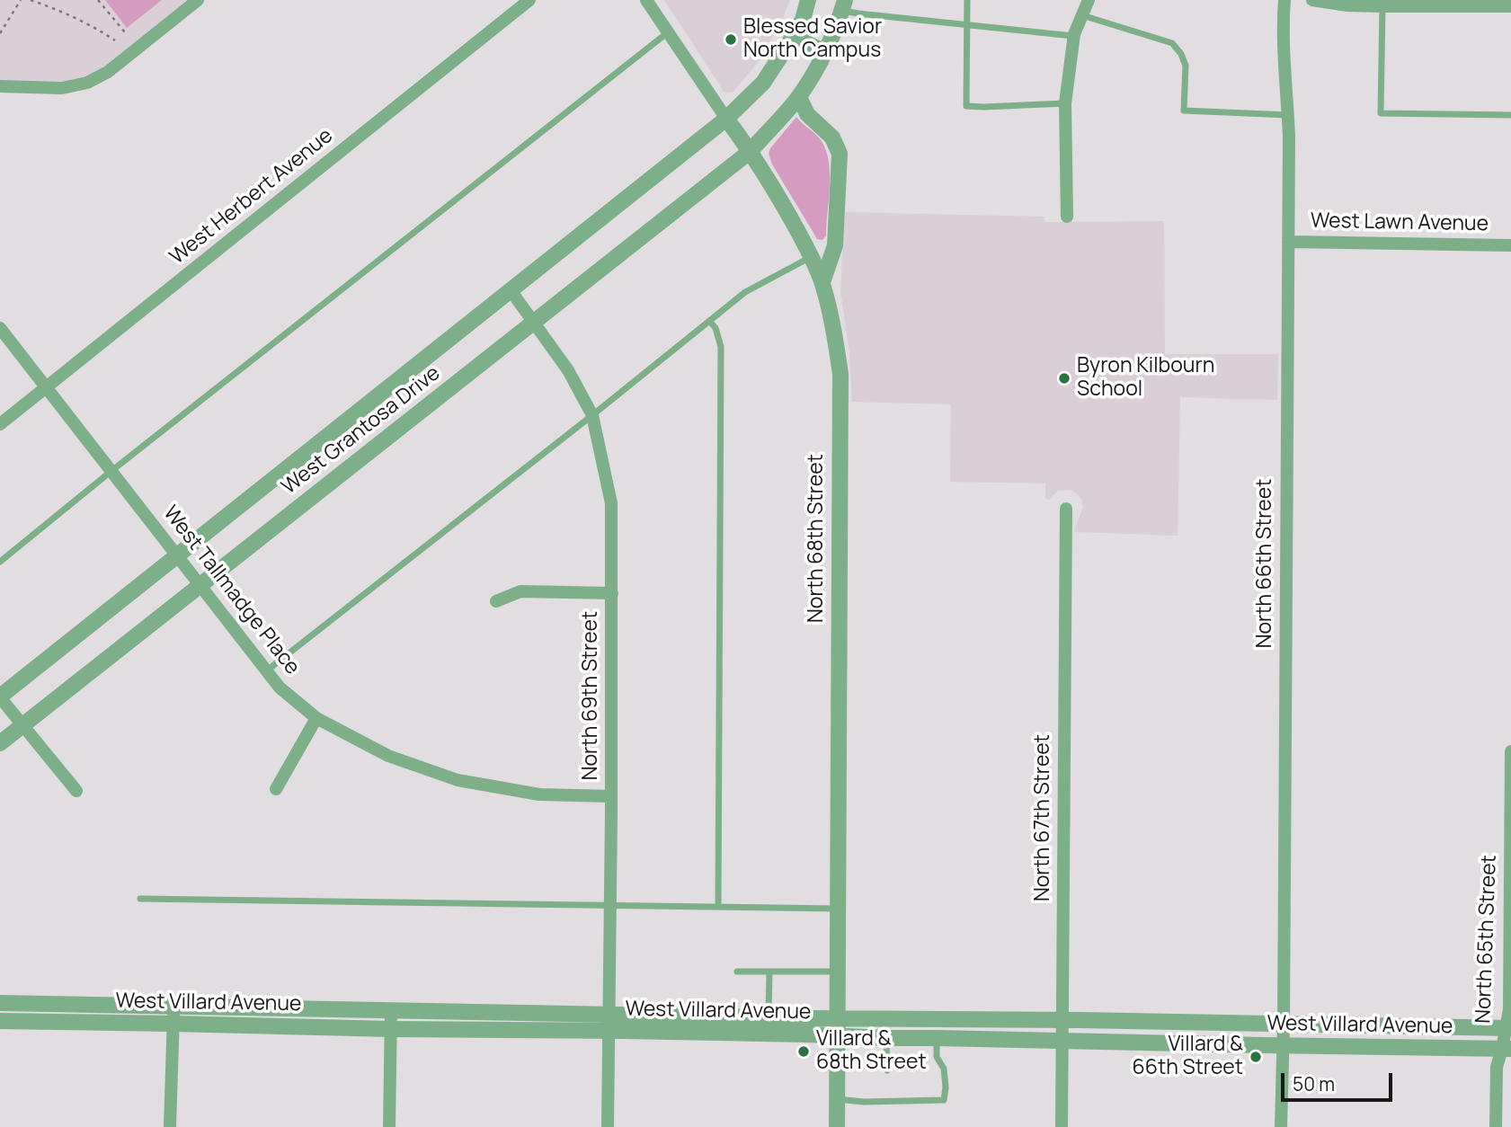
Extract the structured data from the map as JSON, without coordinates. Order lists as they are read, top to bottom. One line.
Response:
{"streets":{"street":["West Herbert Avenue","West Lawn Avenue","West Grantosa Drive","North 68th Street","North 66th Street","West Tallmadge Place","North 69th Street","North 67th Street","North 65th Street","West Villard Avenue"]},"crossings":[["West Herbert Avenue","West Tallmadge Place"],["West Lawn Avenue","North 66th Street"],["West Grantosa Drive","North 68th Street"],["West Grantosa Drive","West Tallmadge Place"],["West Grantosa Drive","North 69th Street"],["North 68th Street","West Villard Avenue"],["North 66th Street","West Villard Avenue"],["West Tallmadge Place","North 69th Street"],["North 69th Street","West Villard Avenue"],["North 67th Street","West Villard Avenue"],["North 65th Street","West Villard Avenue"]],"places":["Blessed Savior North Campus","Byron Kilbourn School","Villard & 68th Street","Villard & 66th Street"],"scale_bar":"50 m"}
